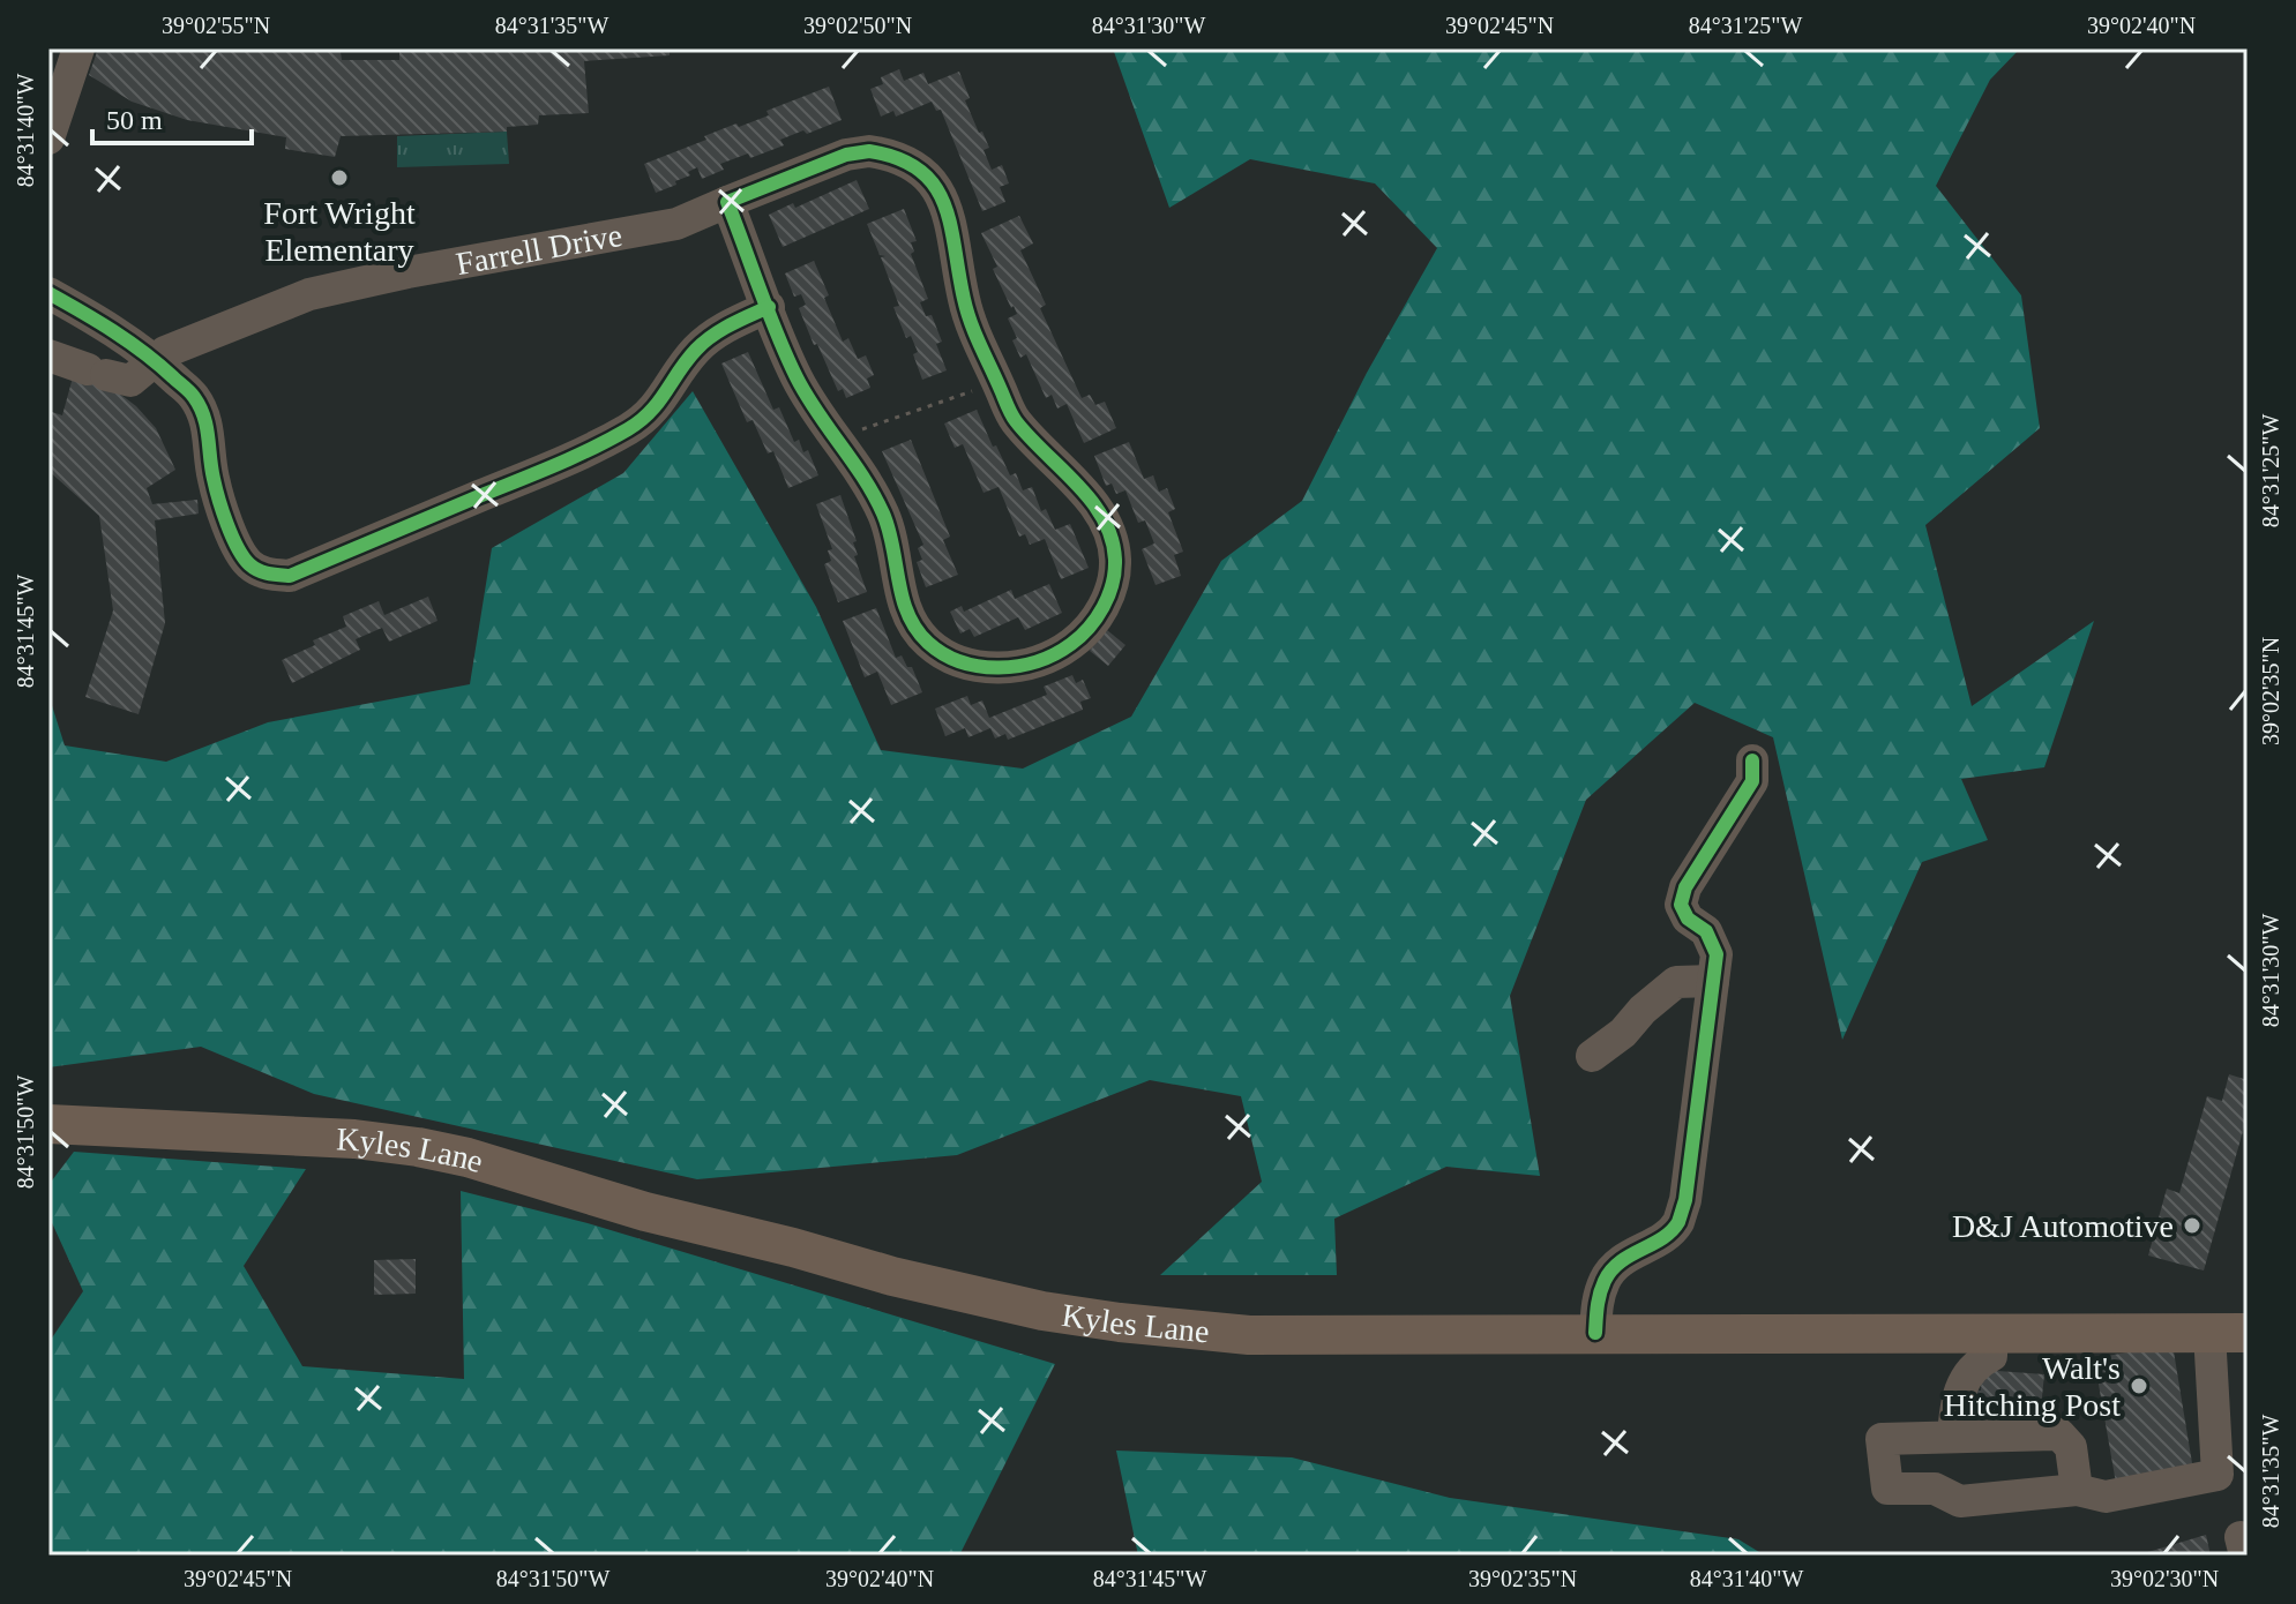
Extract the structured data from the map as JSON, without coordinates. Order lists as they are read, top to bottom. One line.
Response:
{"streets":{"main road":["Kyles Lane"],"street":["Farrell Drive"]},"places":["Fort Wright Elementary","D&J Automotive","Walt's Hitching Post"],"scale_bar":"50 m","coordinates":["39°02'55\"N","84°31'35\"W","39°02'50\"N","84°31'30\"W","39°02'45\"N","84°31'25\"W","39°02'40\"N","84°31'40\"W","84°31'45\"W","39°02'35\"N","84°31'50\"W","39°02'30\"N"]}
